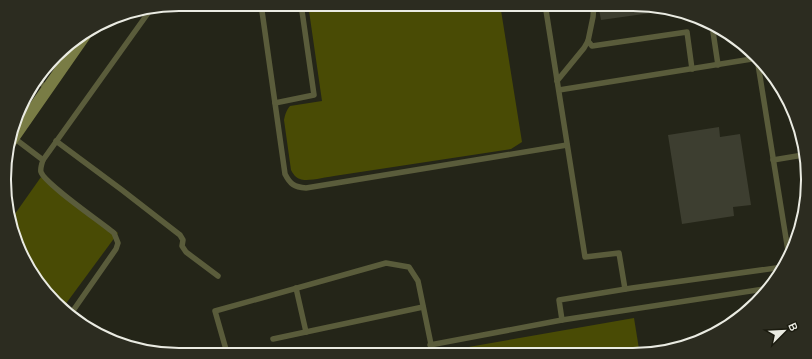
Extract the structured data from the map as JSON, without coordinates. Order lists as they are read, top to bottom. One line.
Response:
{"north":"top right"}
